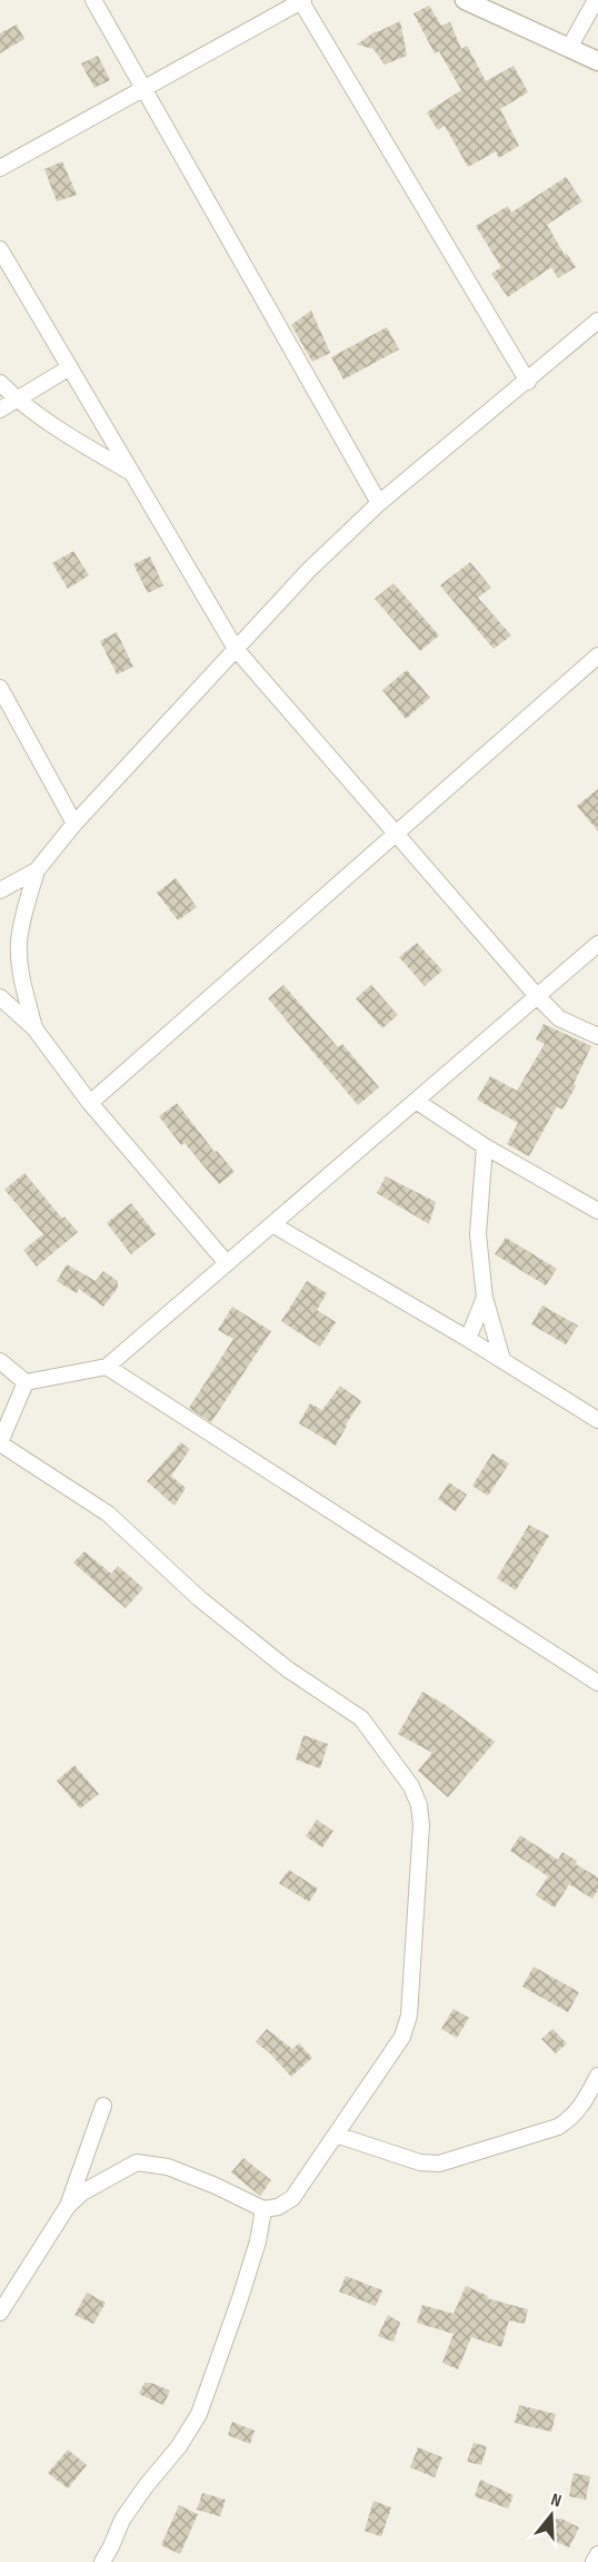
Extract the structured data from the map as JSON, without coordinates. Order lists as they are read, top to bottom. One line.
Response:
{"north":"top"}
